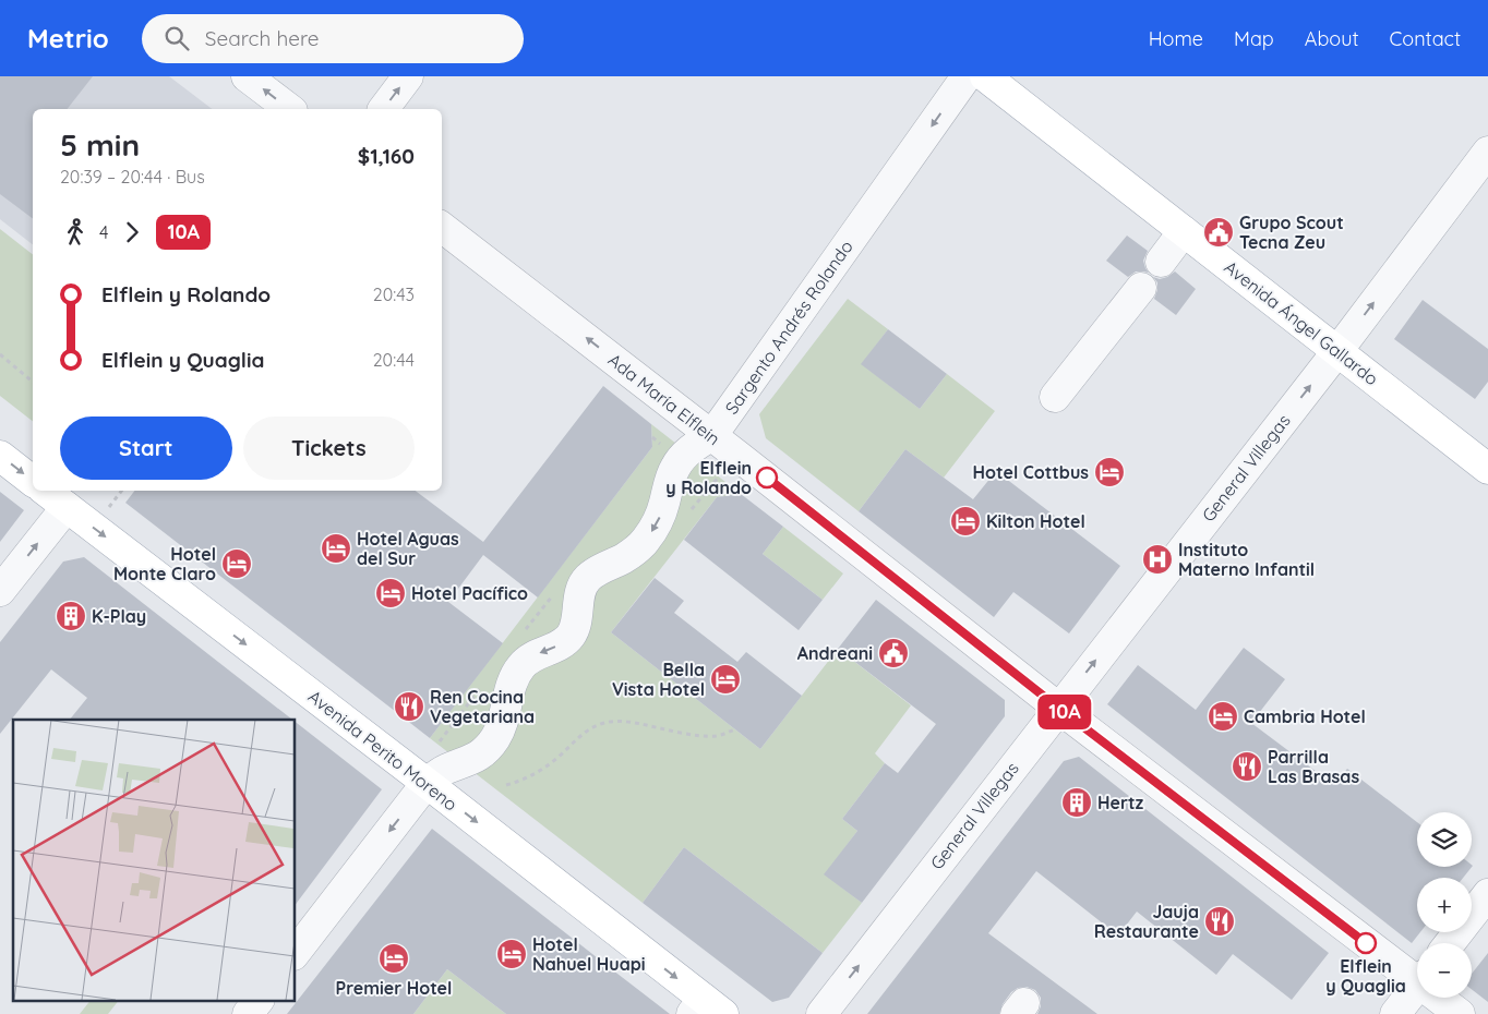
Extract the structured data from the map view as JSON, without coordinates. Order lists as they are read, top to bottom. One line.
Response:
{"streets":{"main road":["Avenida Ángel Gallardo","Avenida Perito Moreno"],"street":["Sargento Andrés Rolando","Ada María Elflein","General Villegas"]},"crossings":[["Avenida Ángel Gallardo","General Villegas"],["Sargento Andrés Rolando","Ada María Elflein"],["Sargento Andrés Rolando","Avenida Perito Moreno"],["Ada María Elflein","General Villegas"]],"one_way":["Sargento Andrés Rolando","General Villegas","Avenida Perito Moreno"],"places":{"public building":["Grupo Scout Tecna Zeu","Andreani"],"hotel":["Hotel Cottbus","Kilton Hotel","Hotel Aguas del Sur","Hotel Monte Claro","Hotel Pacífico","Bella Vista Hotel","Cambria Hotel","Hotel Nahuel Huapi","Premier Hotel"],"other":["Elflein y Rolando","Elflein y Quaglia"],"hospital":["Instituto Materno Infantil"],"building":["K-Play","Hertz"],"restaurant":["Ren Cocina Vegetariana","Parrilla Las Brasas","Jauja Restaurante"]},"lines":["bus line 10A"],"page":{"header":"Metrio","search":"Search here","nav":["Home","Map","About","Contact"],"on_map":"10A","heading":["5 min","20:39 – 20:44 · Bus","$1,160"],"legs":["4","10A"],"list":[{"name":"Elflein y Rolando","value":"20:43"},{"name":"Elflein y Quaglia","value":"20:44"}],"buttons":["Start","Tickets"],"map_buttons":["+","−"]}}
